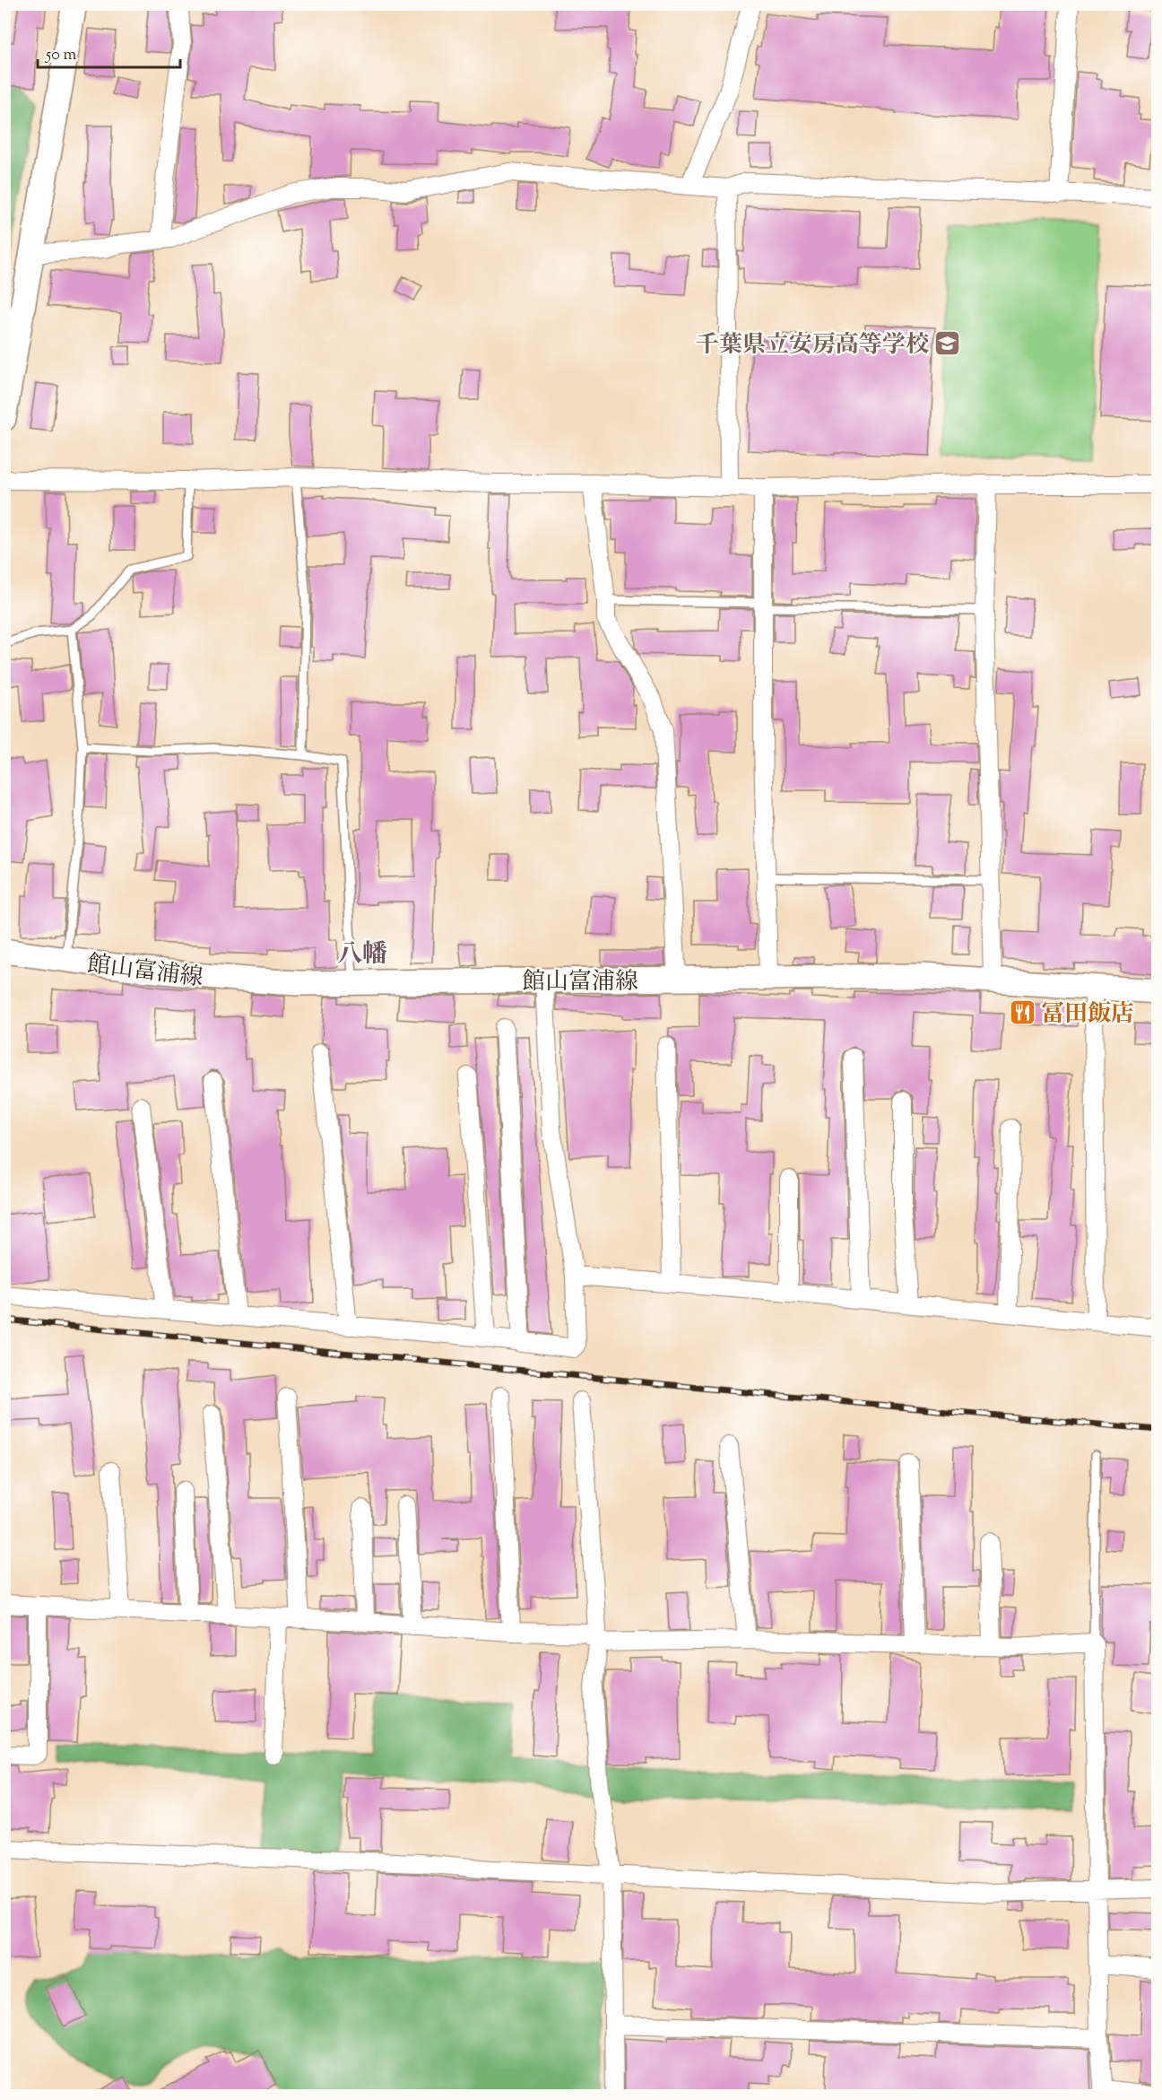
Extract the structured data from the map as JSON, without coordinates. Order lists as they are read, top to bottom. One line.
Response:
{"streets":{"main road":["館山富浦線"]},"districts":["八幡"],"places":{"school or university":["千葉県立安房高等学校"],"restaurant":["冨田飯店"]},"scale_bar":"50 m"}
